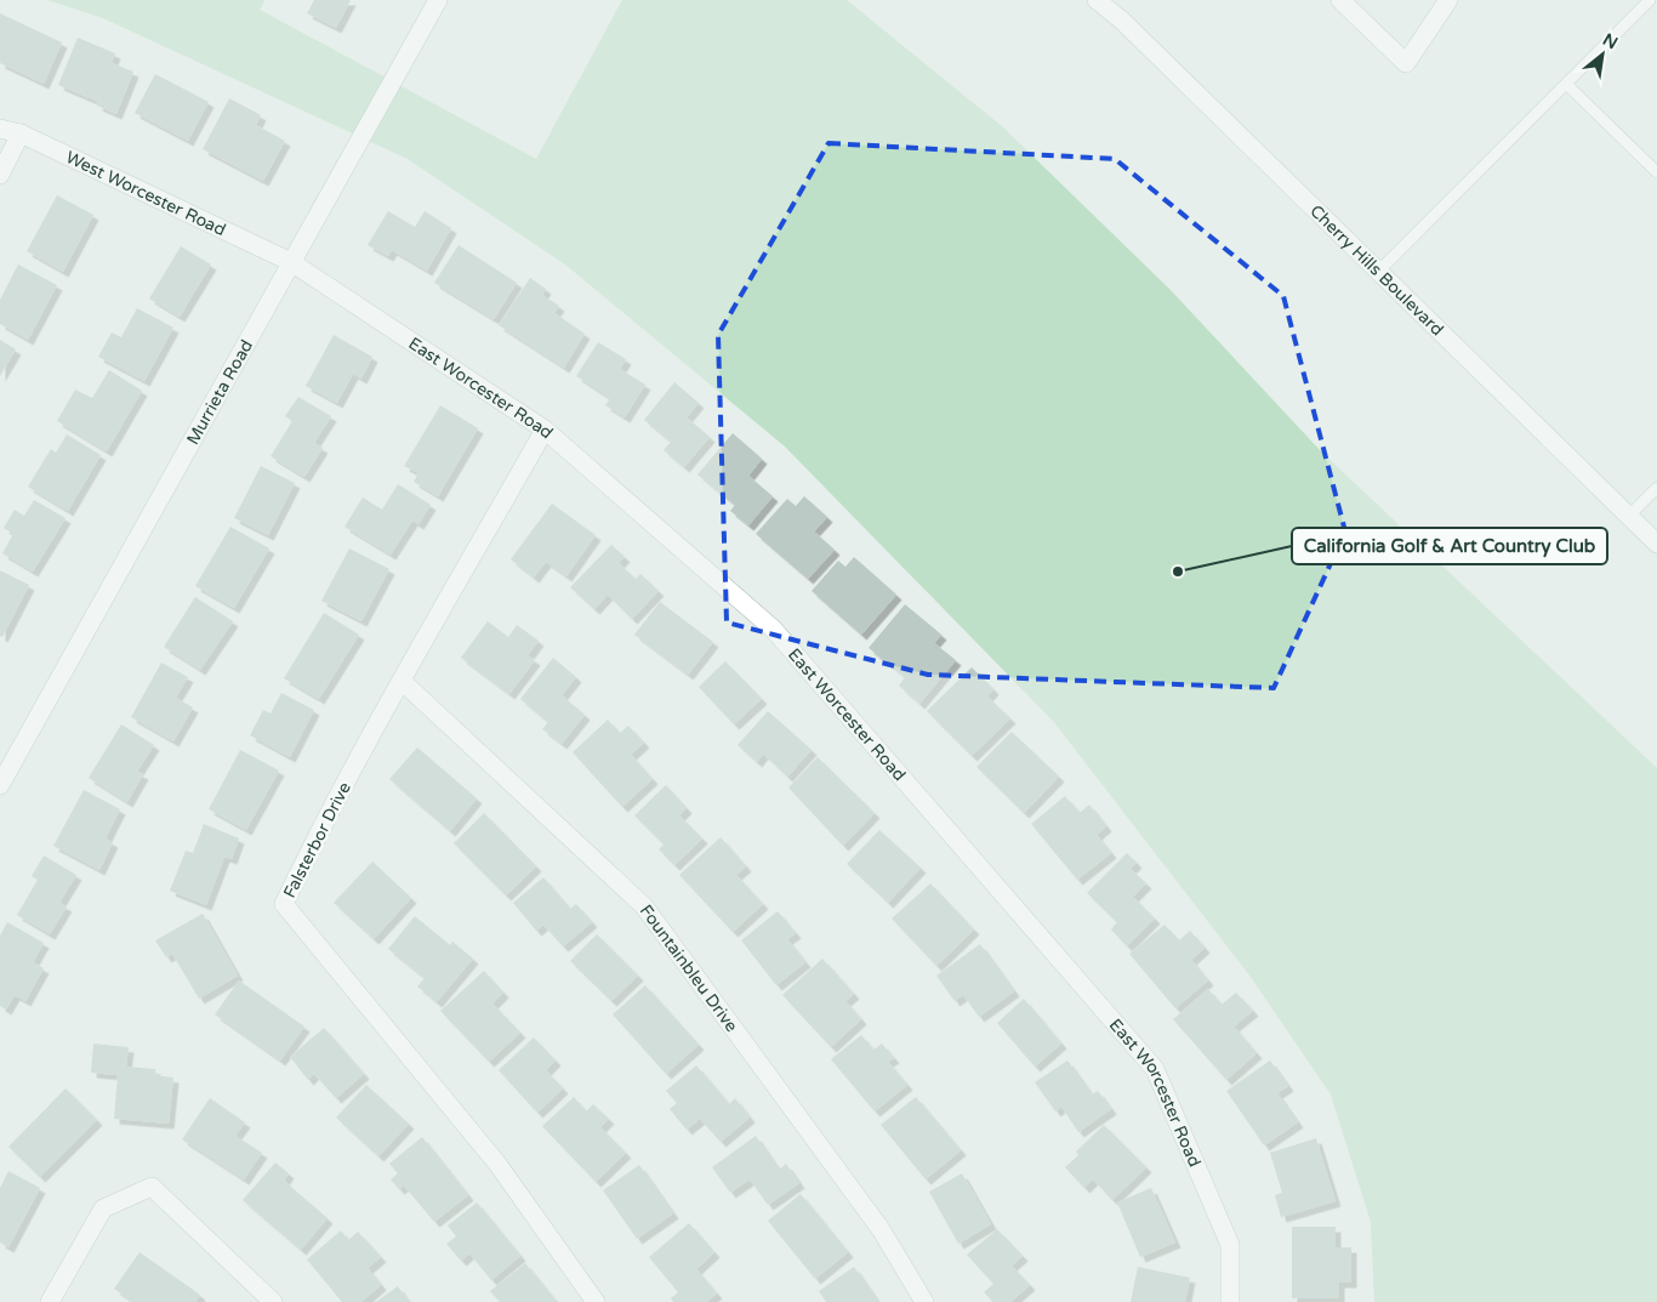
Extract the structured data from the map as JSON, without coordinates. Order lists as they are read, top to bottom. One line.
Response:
{"streets":{"street":["West Worcester Road","Cherry Hills Boulevard","East Worcester Road","Murrieta Road","Falsterbor Drive","Fountainbleu Drive"]},"crossings":[["West Worcester Road","East Worcester Road"],["West Worcester Road","Murrieta Road"],["East Worcester Road","Murrieta Road"],["East Worcester Road","Falsterbor Drive"],["Falsterbor Drive","Fountainbleu Drive"]],"places":["California Golf & Art Country Club"],"north":"top right"}
